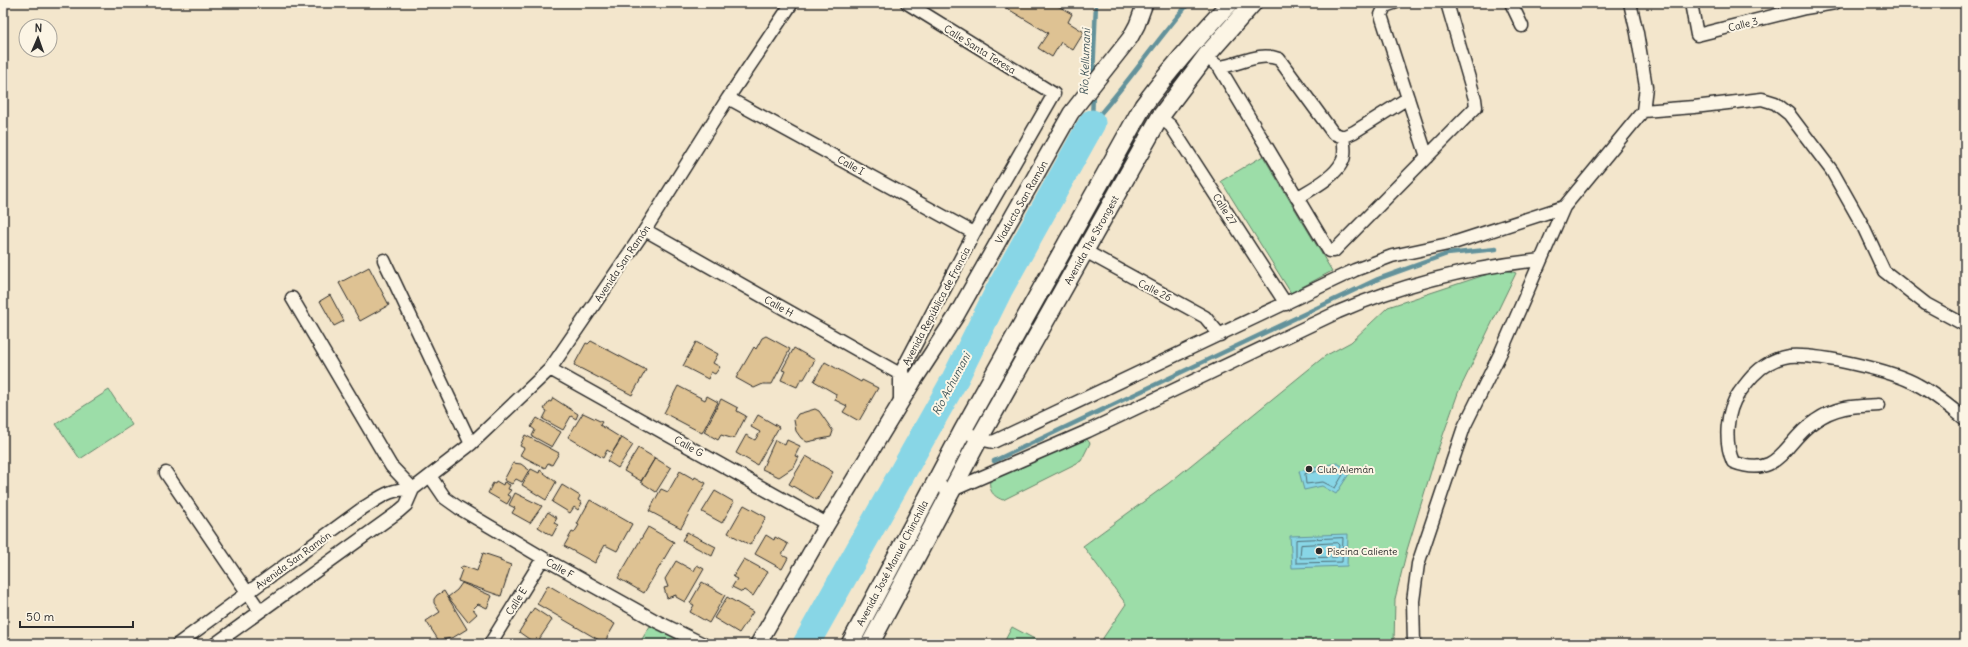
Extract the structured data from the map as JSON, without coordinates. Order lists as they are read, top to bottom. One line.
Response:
{"streets":{"main road":["Avenida The Strongest","Avenida José Manuel Chinchilla"],"street":["Calle 3","Calle Santa Teresa","Calle I","Viaducto San Ramón","Calle 27","Avenida San Ramón","Calle 26","Calle H","Avenida República de Francia","Calle G","Calle F","Calle E"]},"crossings":[["Calle Santa Teresa","Avenida República de Francia"],["Calle I","Avenida San Ramón"],["Calle I","Avenida República de Francia"],["Viaducto San Ramón","Calle H"],["Viaducto San Ramón","Avenida República de Francia"],["Calle 27","Avenida The Strongest"],["Avenida The Strongest","Calle 26"],["Avenida The Strongest","Avenida José Manuel Chinchilla"],["Avenida San Ramón","Calle H"],["Avenida San Ramón","Calle G"],["Avenida San Ramón","Calle F"],["Calle H","Avenida República de Francia"],["Calle F","Calle E"]],"water":["Río Kellumani","Río Achumani"],"places":["Club Alemán","Piscina Caliente"],"scale_bar":"50 m","north":"top"}
